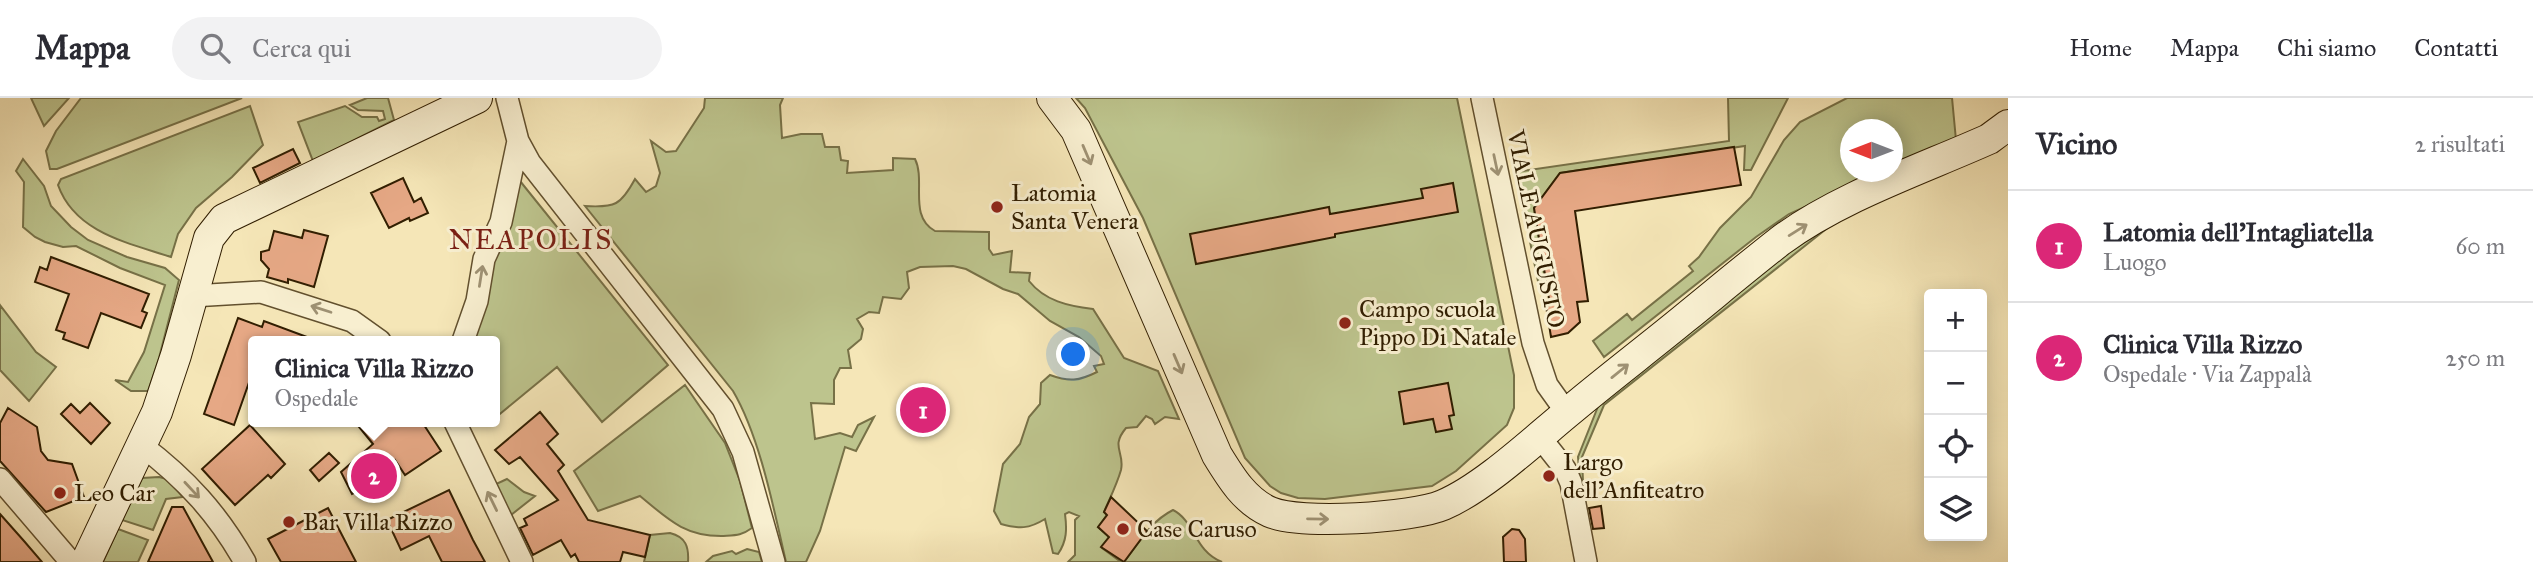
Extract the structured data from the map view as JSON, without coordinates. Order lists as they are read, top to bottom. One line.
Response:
{"streets":{"street":["VIALE AUGUSTO"]},"one_way":["VIALE AUGUSTO"],"districts":["NEAPOLIS"],"places":["Latomia Santa Venera","Campo scuola Pippo Di Natale","Largo dell'Anfiteatro","Leo Car","Bar Villa Rizzo","Case Caruso"],"north":"left","page":{"header":"Mappa","search":"Cerca qui","nav":["Home","Mappa","Chi siamo","Contatti"],"heading":["Vicino","2 risultati"],"list":[{"mark":"1","name":"Latomia dell'Intagliatella","note":"Luogo","value":"60 m"},{"mark":"2","name":"Clinica Villa Rizzo","note":"Ospedale · Via Zappalà","value":"250 m"}],"map_buttons":["+","−"],"popup":["Clinica Villa Rizzo","Ospedale"],"pins":["1","2"]}}
